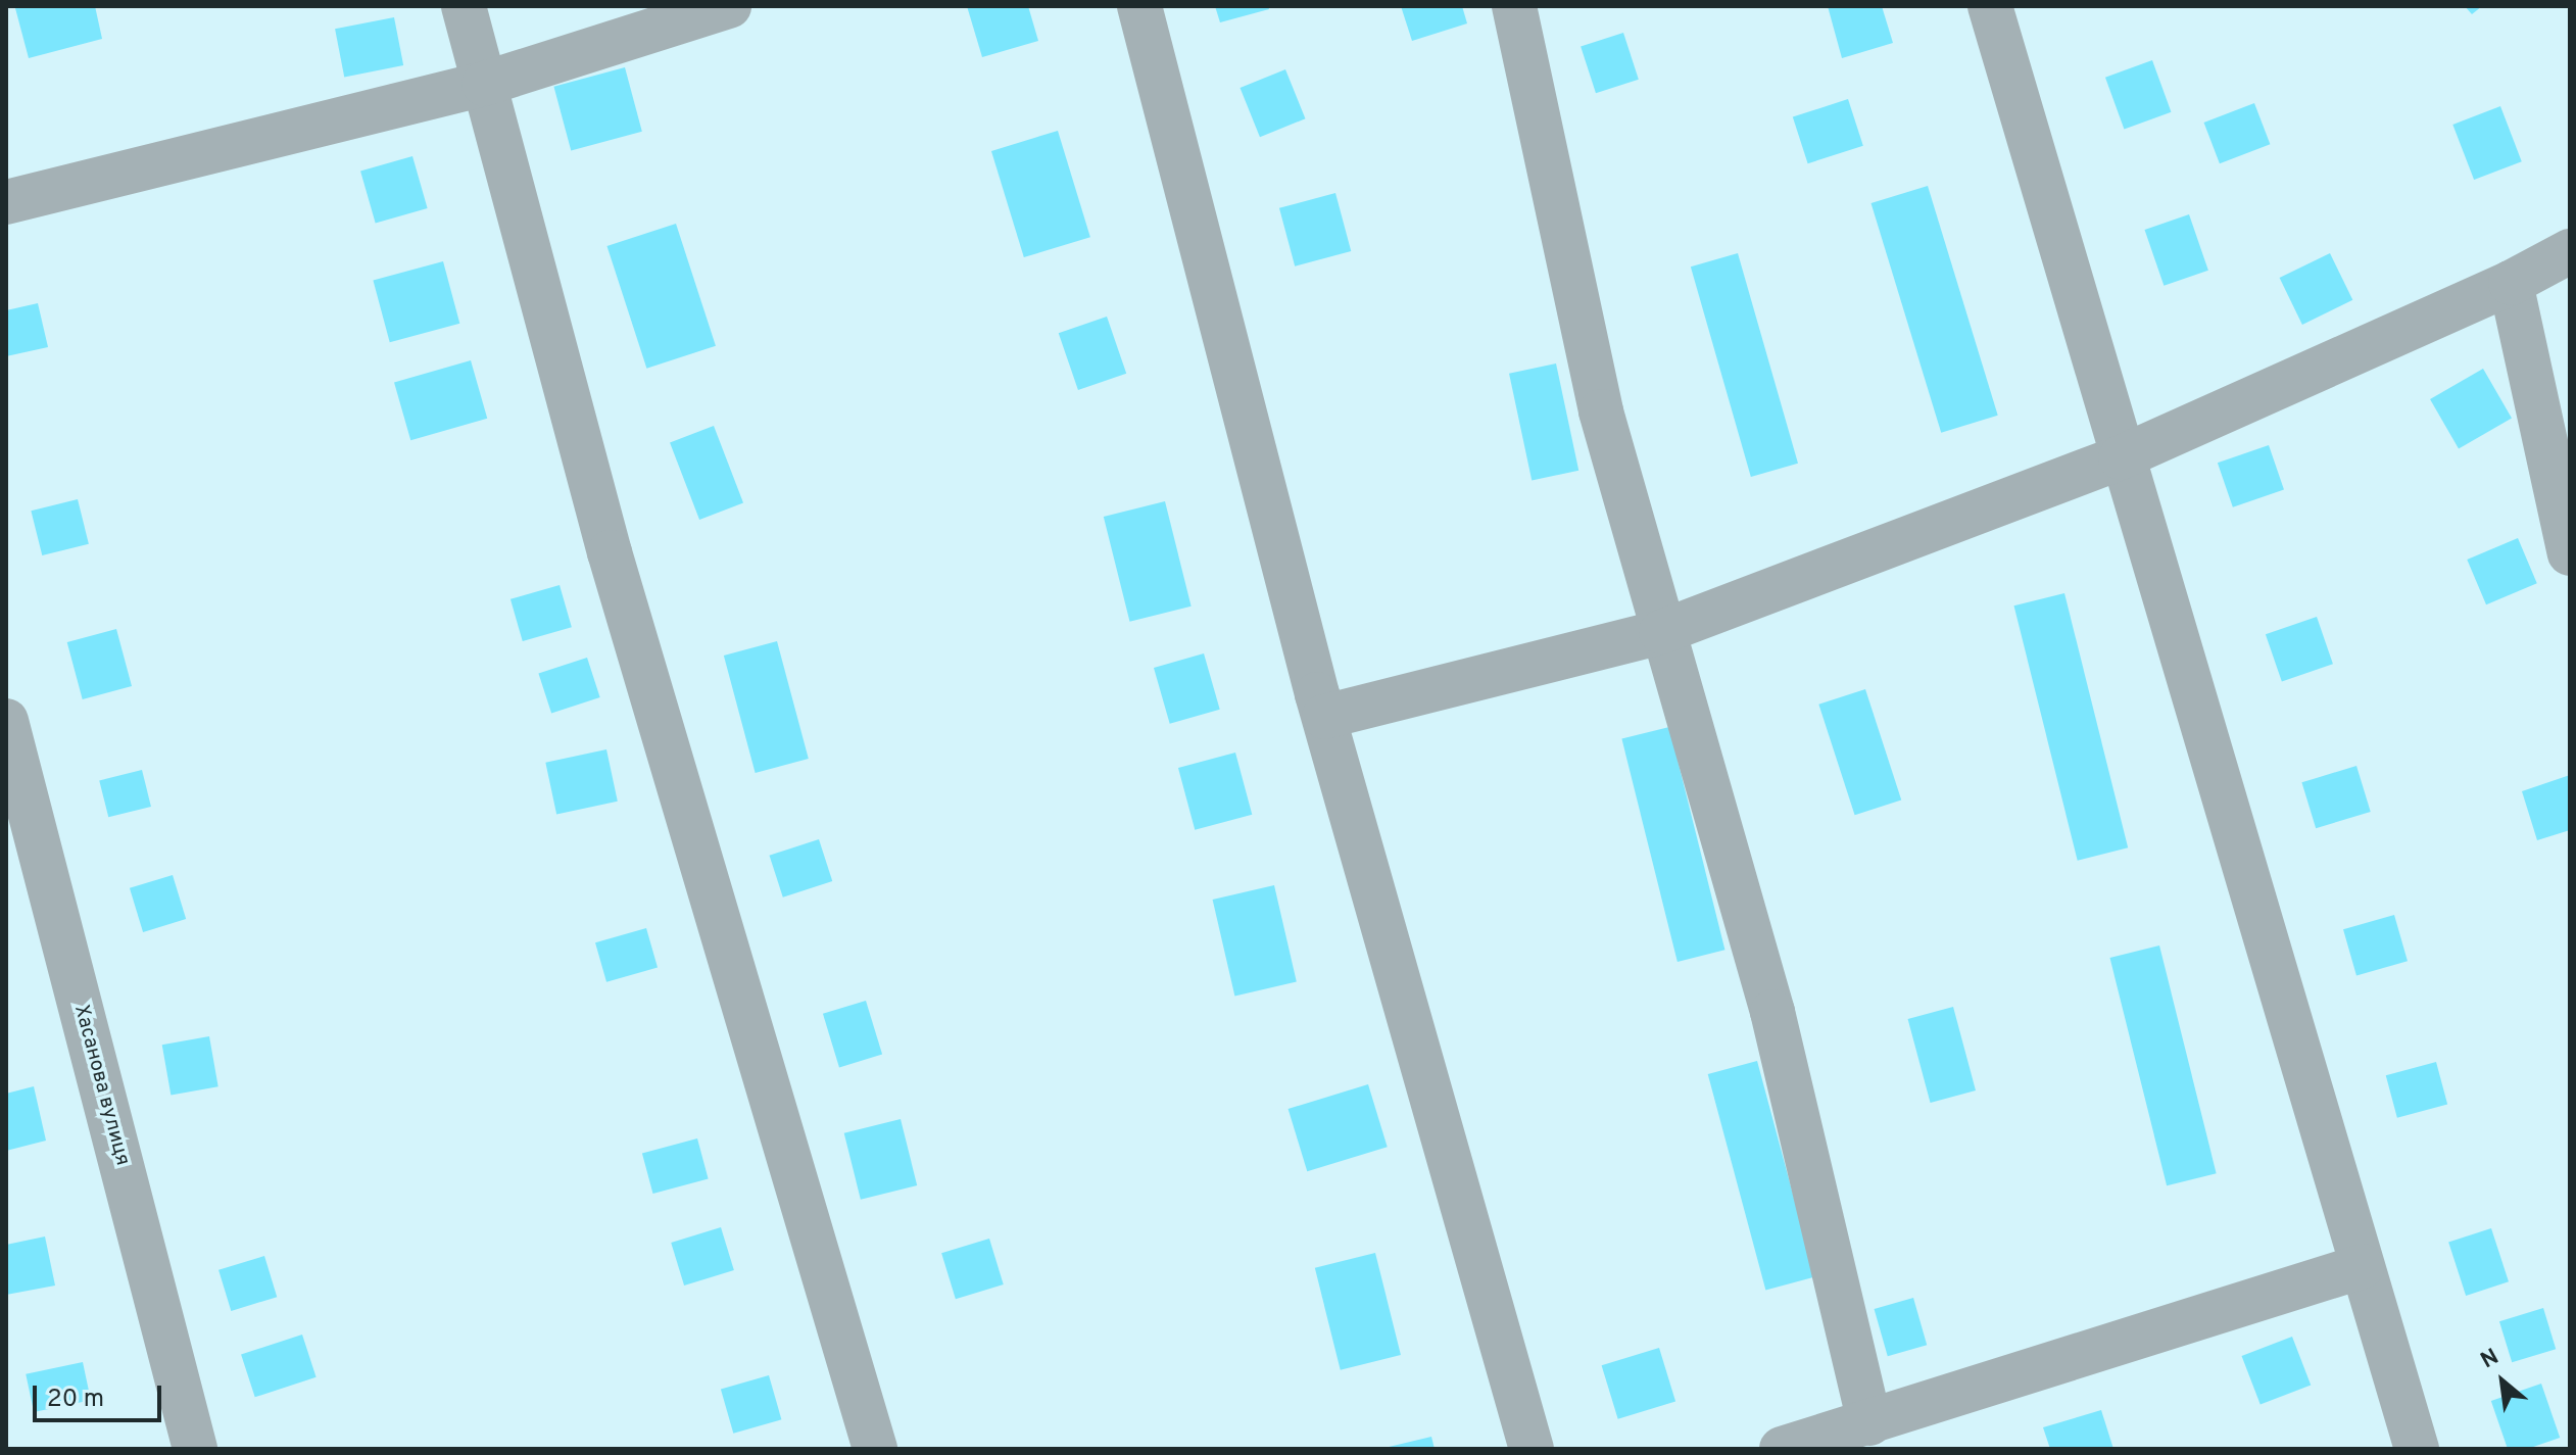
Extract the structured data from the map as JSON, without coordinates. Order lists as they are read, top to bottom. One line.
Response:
{"streets":{"street":["Хасанова вулиця"]},"scale_bar":"20 m","north":"top left"}
